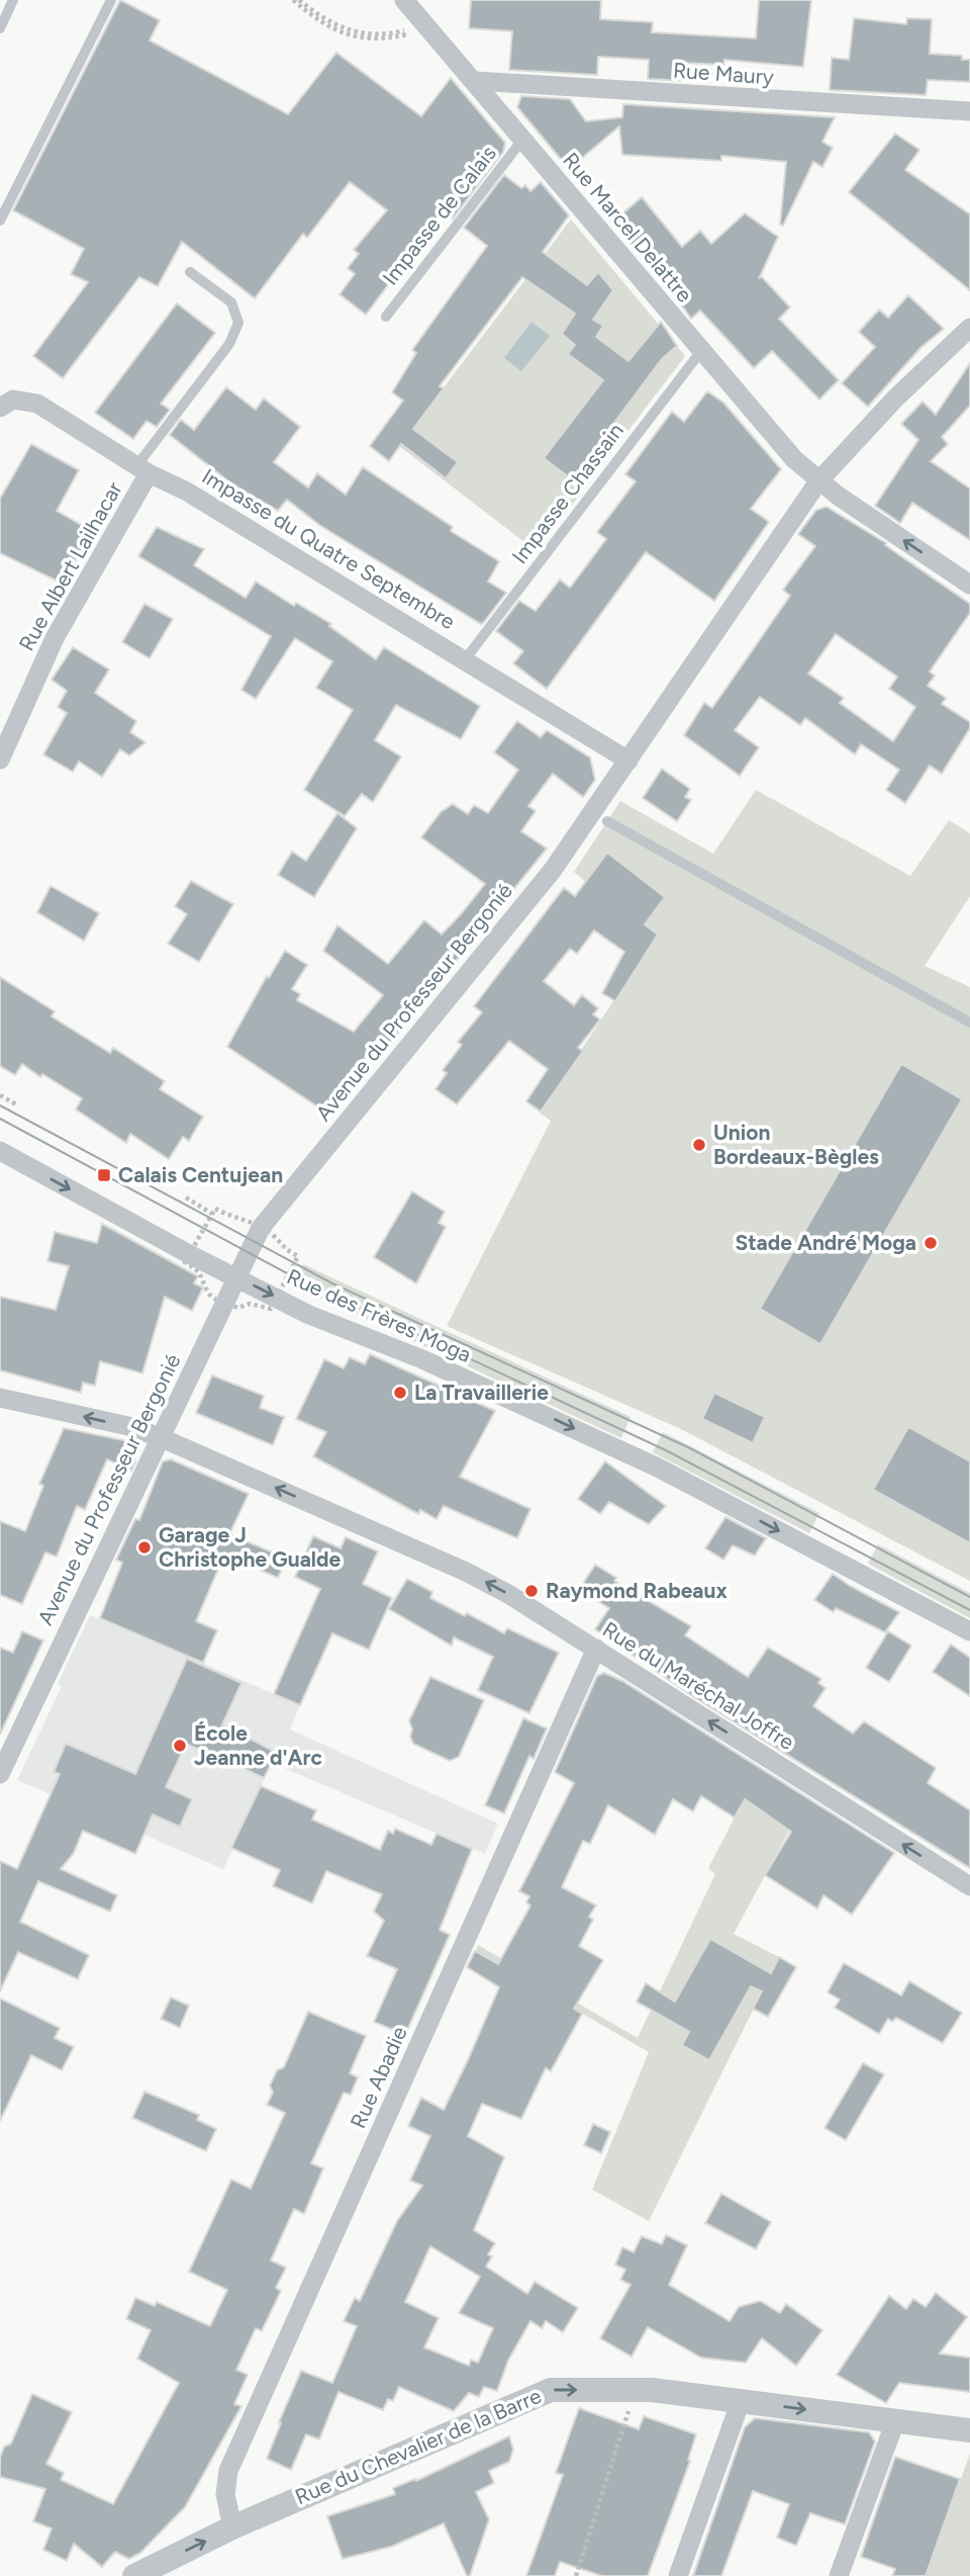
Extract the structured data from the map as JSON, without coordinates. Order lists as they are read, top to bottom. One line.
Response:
{"streets":{"street":["Rue Maury","Rue Marcel Delattre","Impasse du Quatre Septembre","Rue Albert Lailhacar","Avenue du Professeur Bergonié","Rue des Frères Moga","Rue du Maréchal Joffre","Rue Abadie","Rue du Chevalier de la Barre"],"lane":["Impasse de Calais","Impasse Chassain"]},"crossings":[["Rue Maury","Rue Marcel Delattre"],["Impasse de Calais","Rue Marcel Delattre"],["Rue Marcel Delattre","Impasse Chassain"],["Rue Marcel Delattre","Avenue du Professeur Bergonié"],["Impasse Chassain","Impasse du Quatre Septembre"],["Impasse du Quatre Septembre","Rue Albert Lailhacar"],["Impasse du Quatre Septembre","Avenue du Professeur Bergonié"],["Avenue du Professeur Bergonié","Rue des Frères Moga"],["Avenue du Professeur Bergonié","Rue du Maréchal Joffre"],["Rue du Maréchal Joffre","Rue Abadie"],["Rue Abadie","Rue du Chevalier de la Barre"]],"one_way":["Rue des Frères Moga","Rue du Maréchal Joffre","Rue du Chevalier de la Barre"],"places":{"other":["Union Bordeaux-Bègles","Stade André Moga","La Travaillerie","Garage J Christophe Gualde","Raymond Rabeaux","École Jeanne d'Arc"],"transit":["Calais Centujean"]}}
